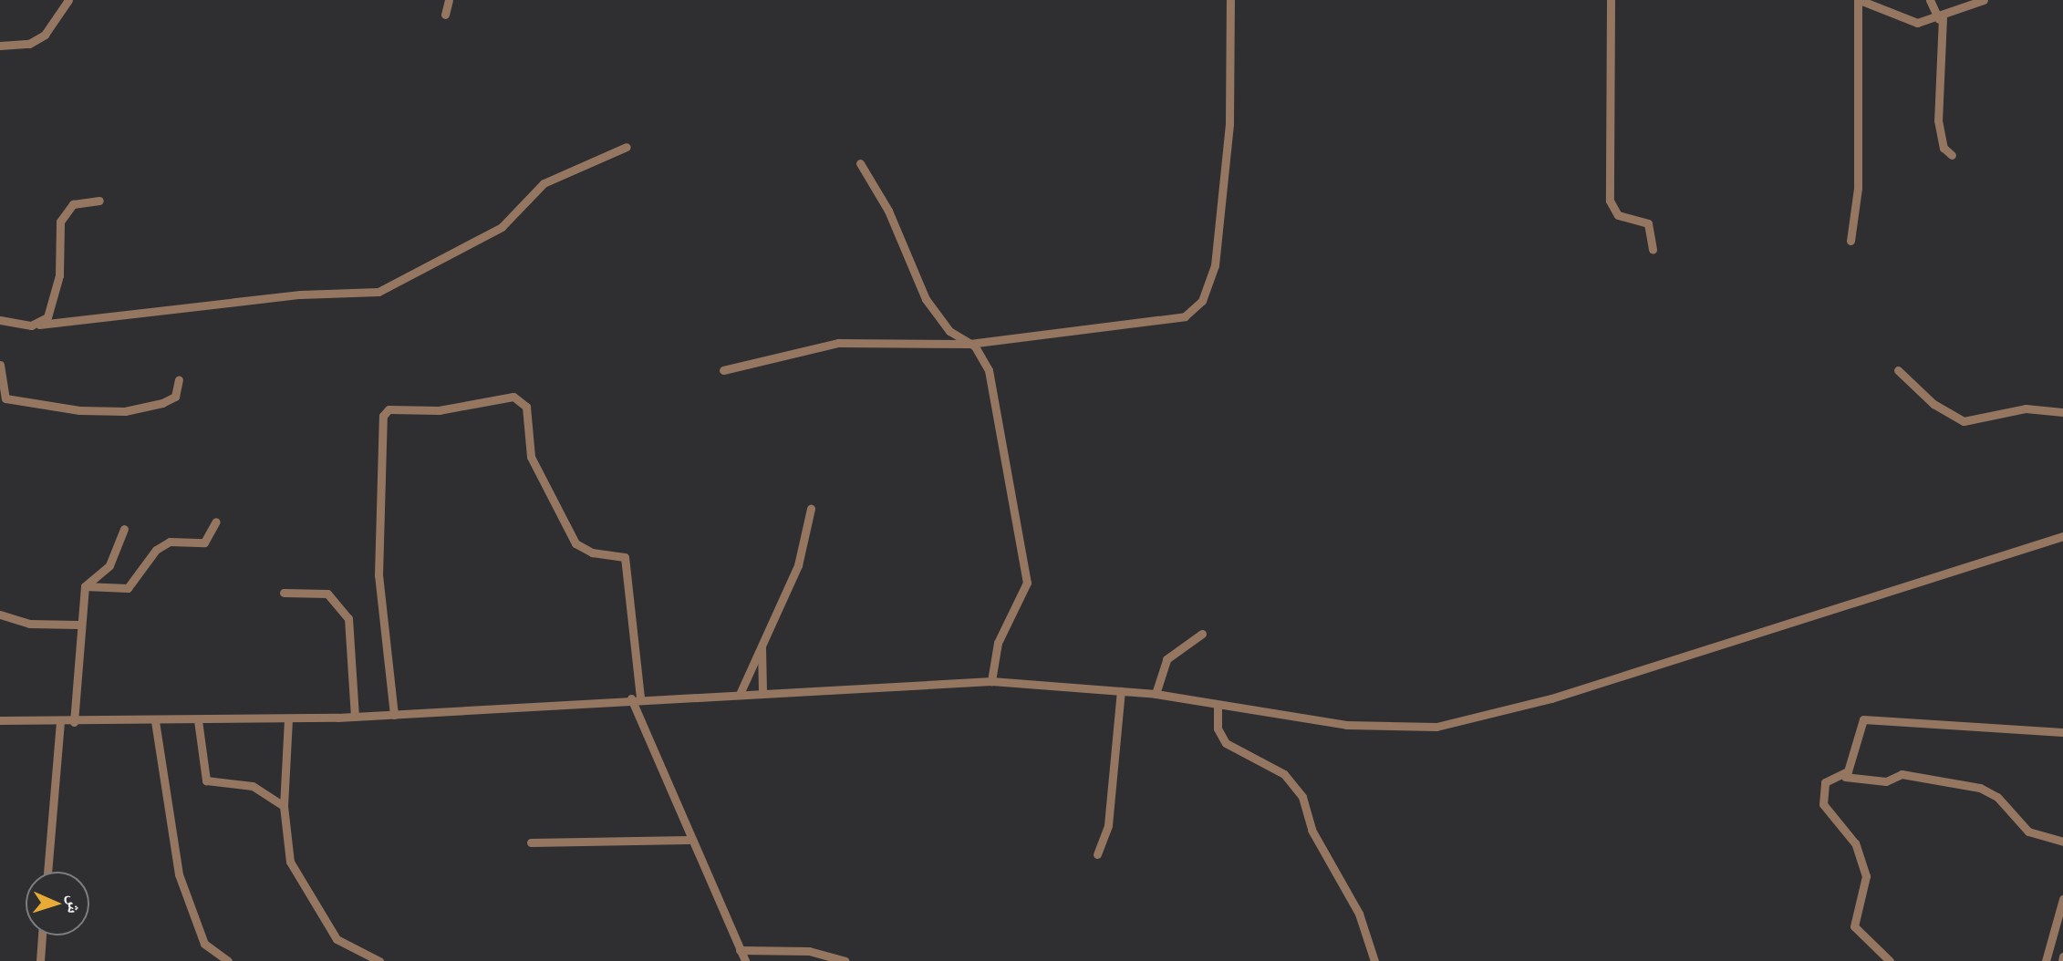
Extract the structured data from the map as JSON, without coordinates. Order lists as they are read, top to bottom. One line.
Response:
{"north":"right"}
